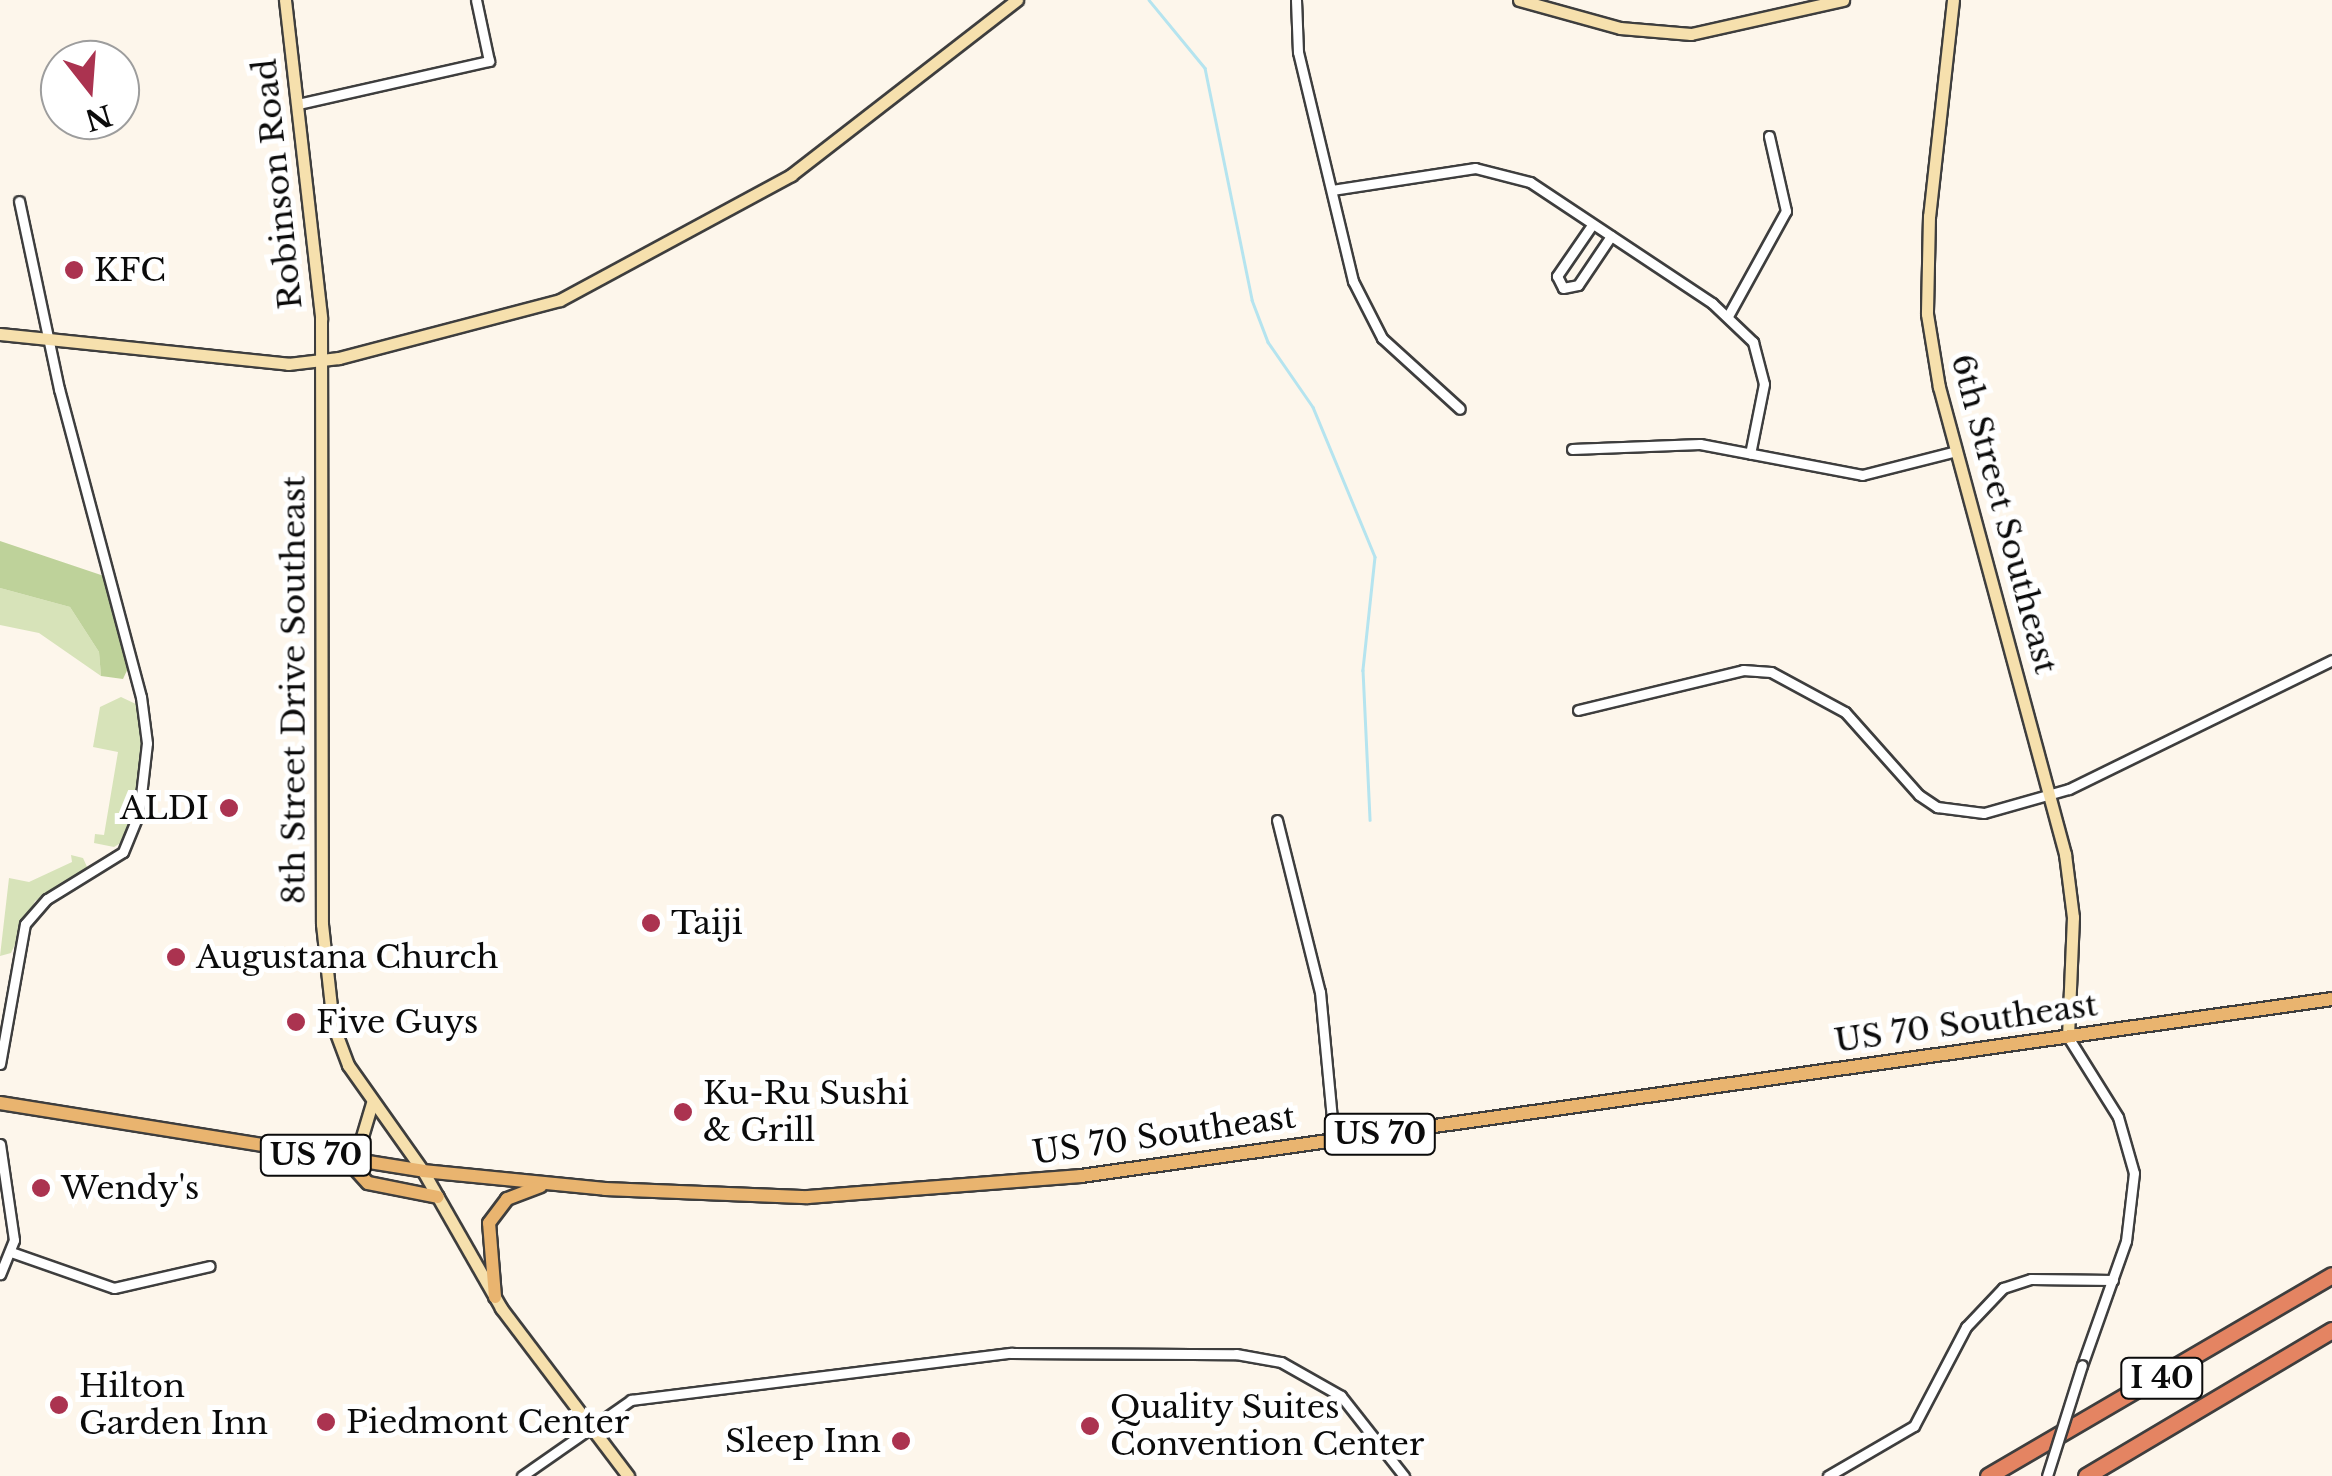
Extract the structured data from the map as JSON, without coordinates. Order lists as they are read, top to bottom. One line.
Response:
{"streets":{"highway":["I 40"],"main road":["US 70 Southeast","US 70"],"street":["Robinson Road","6th Street Southeast","8th Street Drive Southeast"]},"crossings":[["Robinson Road","8th Street Drive Southeast"],["6th Street Southeast","US 70 Southeast"],["8th Street Drive Southeast","US 70 Southeast"]],"places":["KFC","ALDI","Taiji","Augustana Church","Five Guys","Ku-Ru Sushi & Grill","Wendy's","Hilton Garden Inn","Piedmont Center","Quality Suites Convention Center","Sleep Inn"],"north":"bottom"}
